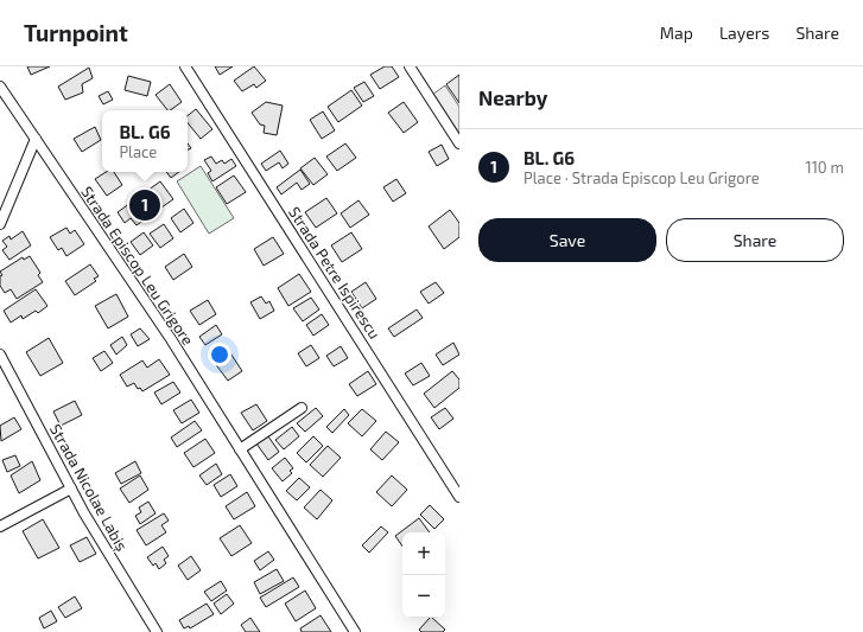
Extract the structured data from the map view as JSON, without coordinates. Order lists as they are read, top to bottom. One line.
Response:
{"streets":{"street":["Strada Episcop Leu Grigore","Strada Petre Ispirescu","Strada Nicolae Labiș"]},"page":{"header":"Turnpoint","nav":["Map","Layers","Share"],"heading":"Nearby","popup":["BL. G6","Place"],"list":[{"mark":"1","name":"BL. G6","note":"Place · Strada Episcop Leu Grigore","value":"110 m"}],"pins":"1","buttons":["Save","Share"],"map_buttons":["+","−"]}}
